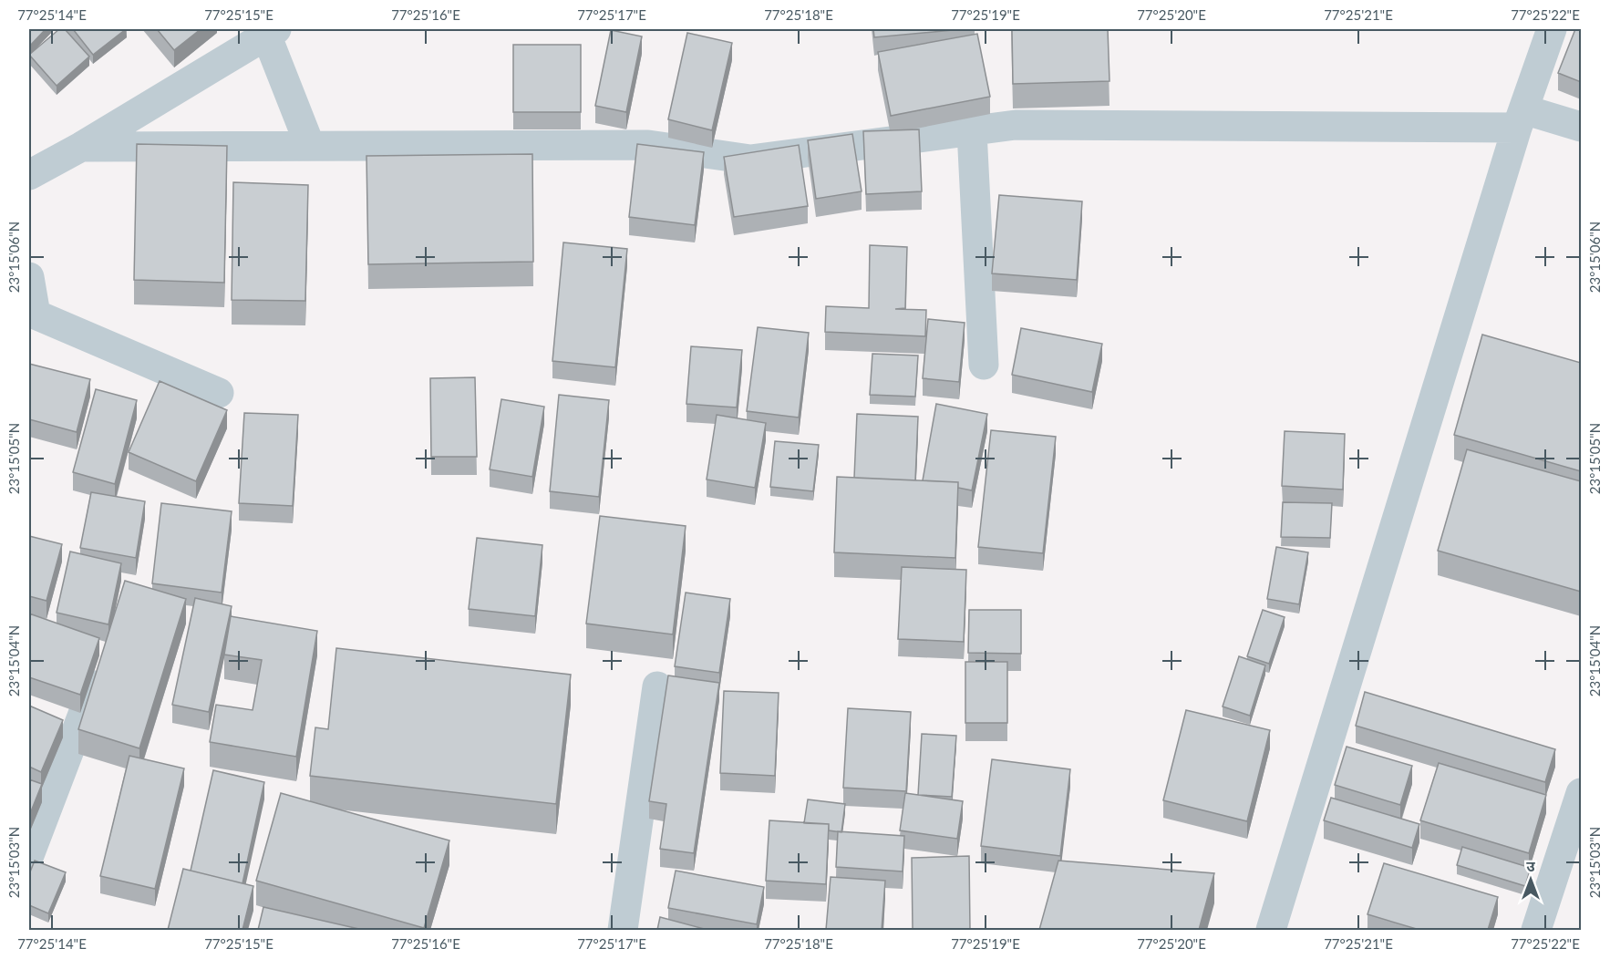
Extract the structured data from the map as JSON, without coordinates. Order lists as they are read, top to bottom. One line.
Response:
{"north":"top","coordinates":["77°25'14\"E","77°25'15\"E","77°25'16\"E","77°25'17\"E","77°25'18\"E","77°25'19\"E","77°25'20\"E","77°25'21\"E","77°25'22\"E","23°15'06\"N","23°15'05\"N","23°15'04\"N","23°15'03\"N"]}
